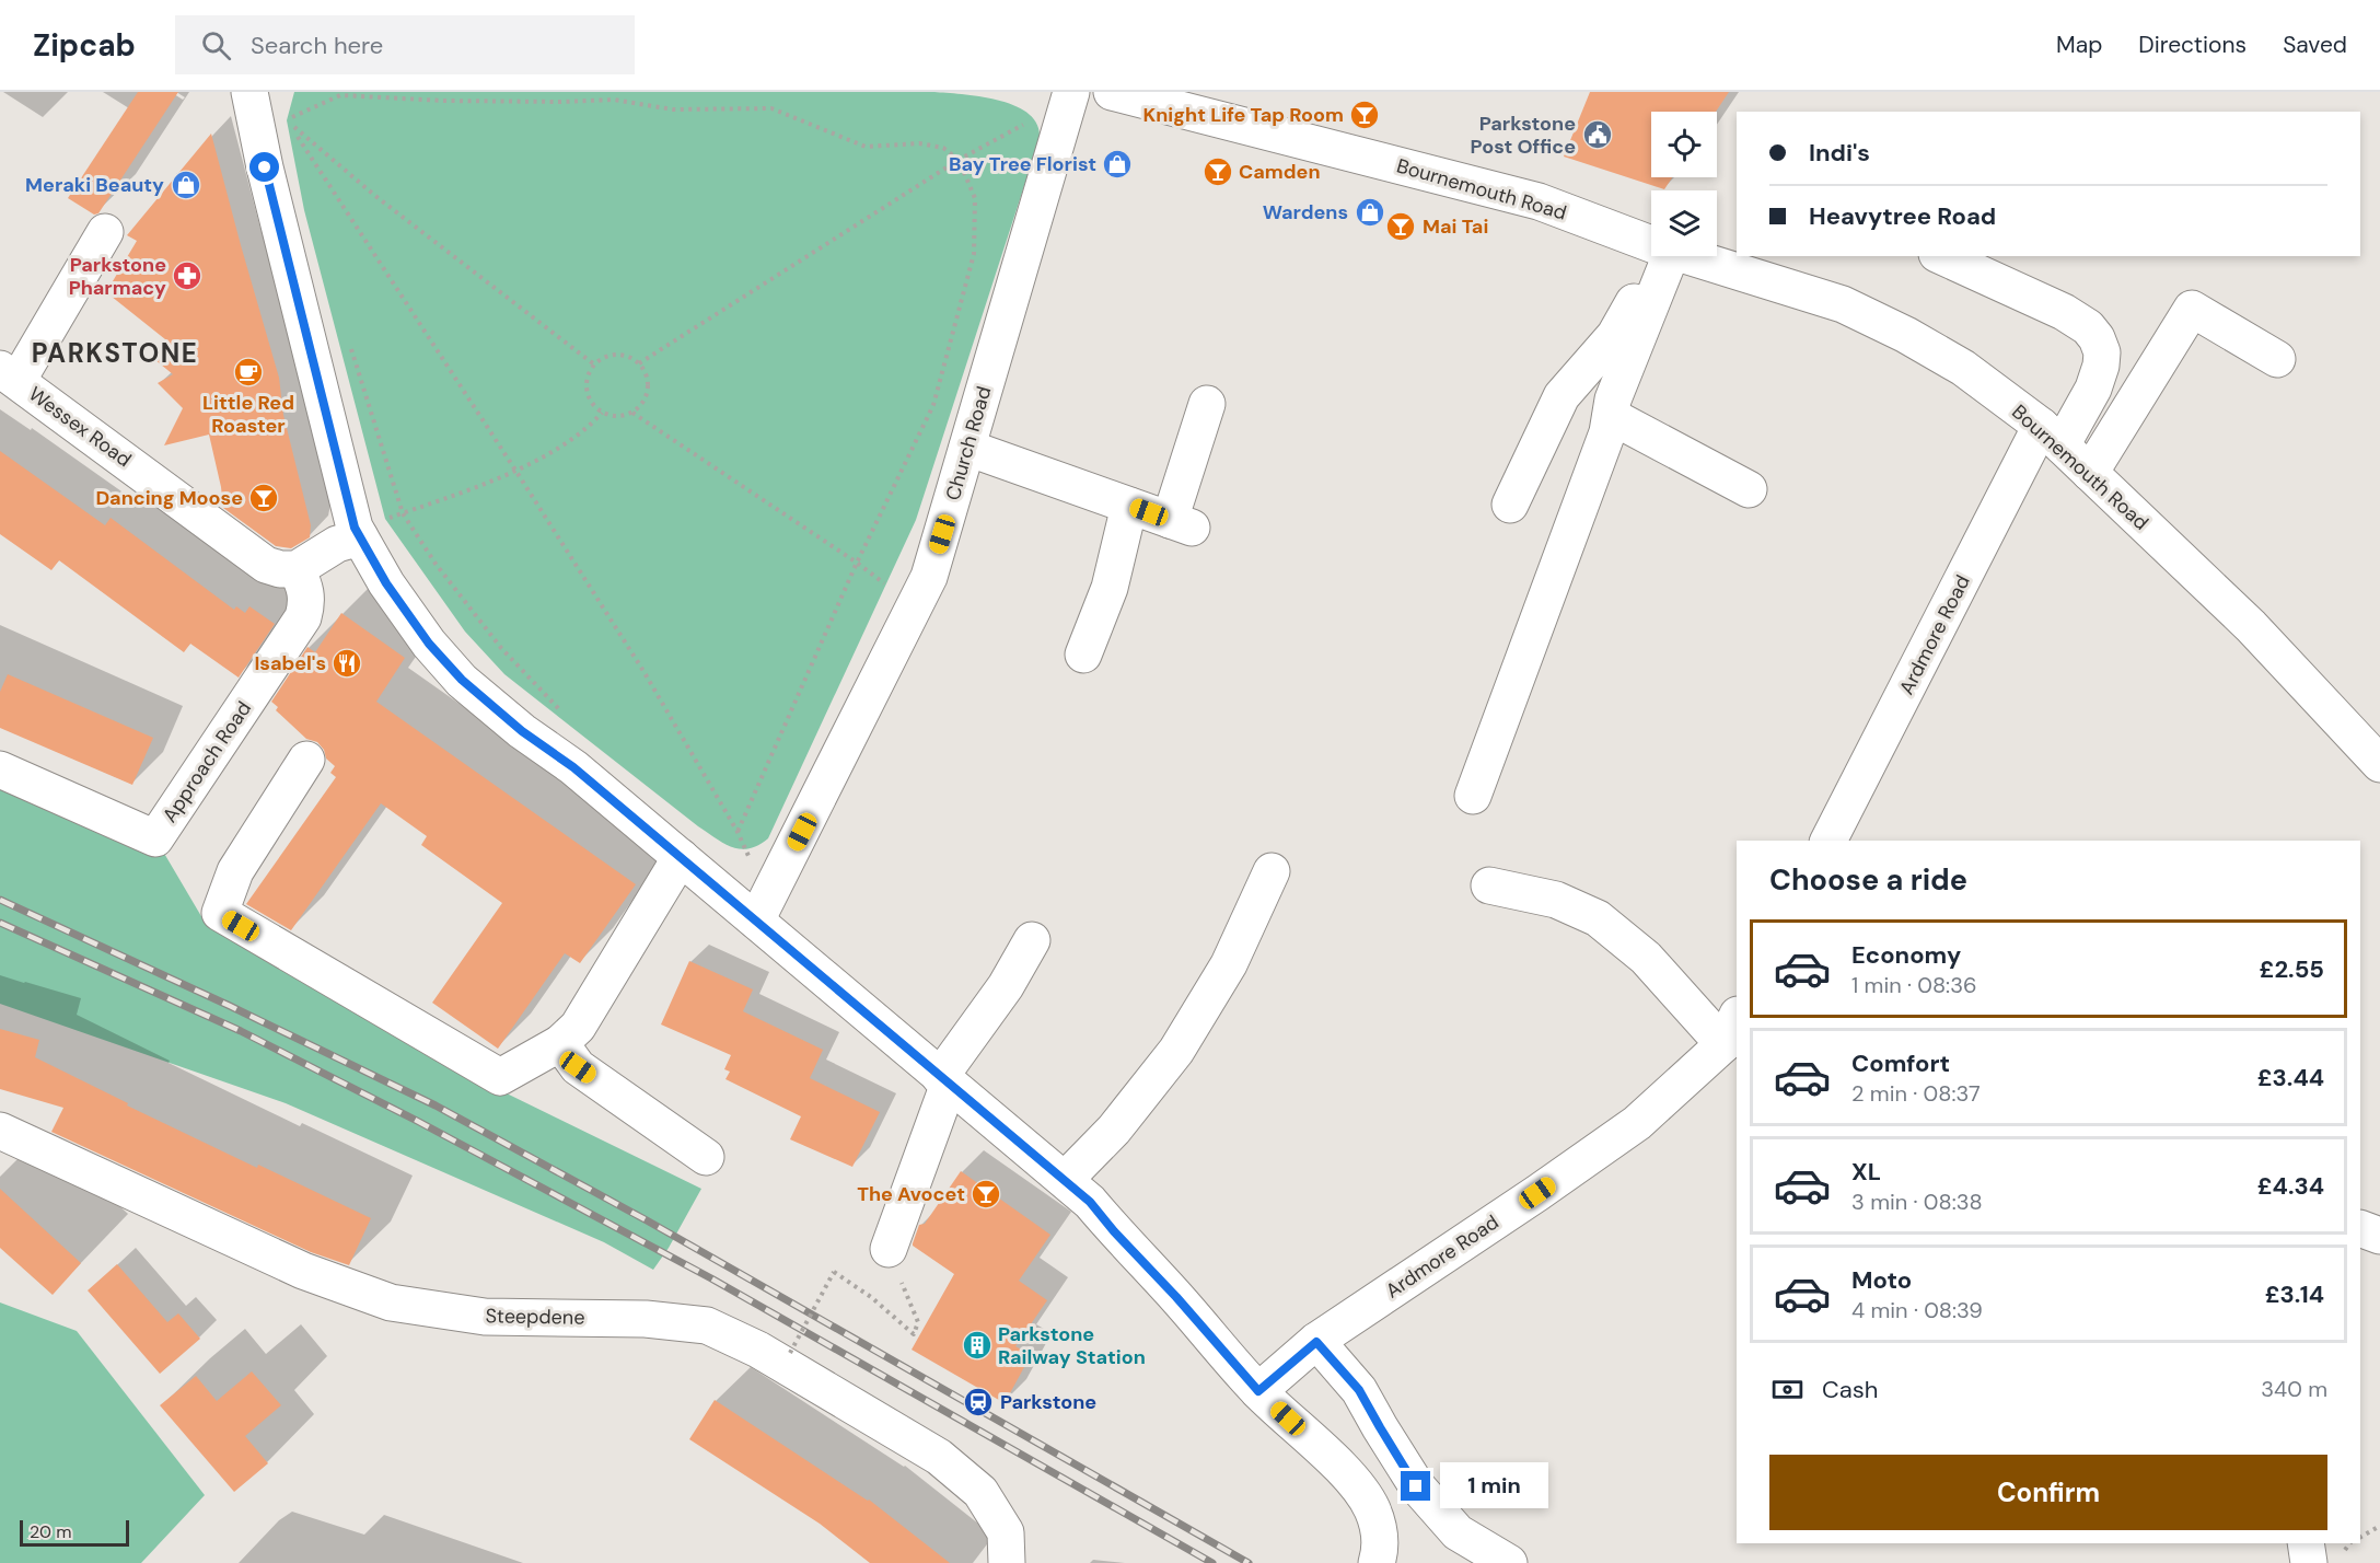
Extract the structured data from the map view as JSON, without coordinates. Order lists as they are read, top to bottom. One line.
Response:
{"streets":{"main road":["Bournemouth Road","Wessex Road","Church Road","Ardmore Road","Approach Road","Steepdene"]},"crossings":[["Bournemouth Road","Ardmore Road"],["Wessex Road","Approach Road"]],"districts":["PARKSTONE"],"places":{"bar":["Knight Life Tap Room","Camden","Mai Tai","Dancing Moose","The Avocet"],"public building":["Parkstone Post Office"],"shop":["Bay Tree Florist","Meraki Beauty","Wardens"],"pharmacy":["Parkstone Pharmacy"],"cafe":["Little Red Roaster"],"restaurant":["Isabel's"],"building":["Parkstone Railway Station"],"station":["Parkstone"]},"scale_bar":"20 m","page":{"header":"Zipcab","search":"Search here","nav":["Map","Directions","Saved"],"banner":["Indi's","Heavytree Road"],"heading":"Choose a ride","list":[{"name":"Economy","note":"1 min · 08:36","value":"£2.55"},{"name":"Comfort","note":"2 min · 08:37","value":"£3.44"},{"name":"XL","note":"3 min · 08:38","value":"£4.34"},{"name":"Moto","note":"4 min · 08:39","value":"£3.14"}],"pay":["Cash","340 m"],"buttons":"Confirm","bubble":"1 min","scale":"20 m"}}
